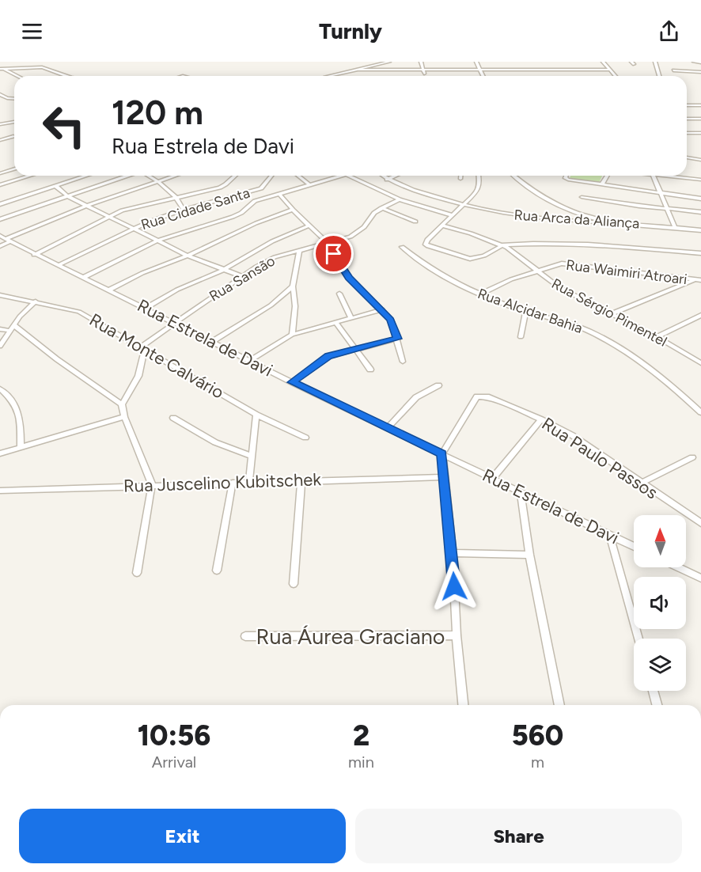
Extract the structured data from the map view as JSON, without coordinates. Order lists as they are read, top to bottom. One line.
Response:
{"streets":{"street":["Rua Cidade Santa","Rua Arca da Aliança","Rua Waimiri Atroari","Rua Sansão","Rua Alcidar Bahia","Rua Sérgio Pimentel","Rua Estrela de Davi","Rua Monte Calvário","Rua Paulo Passos","Rua Juscelino Kubitschek","Rua Áurea Graciano"]},"crossings":[["Rua Cidade Santa","Rua Estrela de Davi"],["Rua Waimiri Atroari","Rua Alcidar Bahia"],["Rua Waimiri Atroari","Rua Sérgio Pimentel"],["Rua Sansão","Rua Estrela de Davi"],["Rua Sansão","Rua Monte Calvário"],["Rua Estrela de Davi","Rua Paulo Passos"]],"north":"top","page":{"header":"Turnly","turn":["120 m","Rua Estrela de Davi"],"eta":["10:56","Arrival","2","min","560","m"],"buttons":["Exit","Share"]}}
